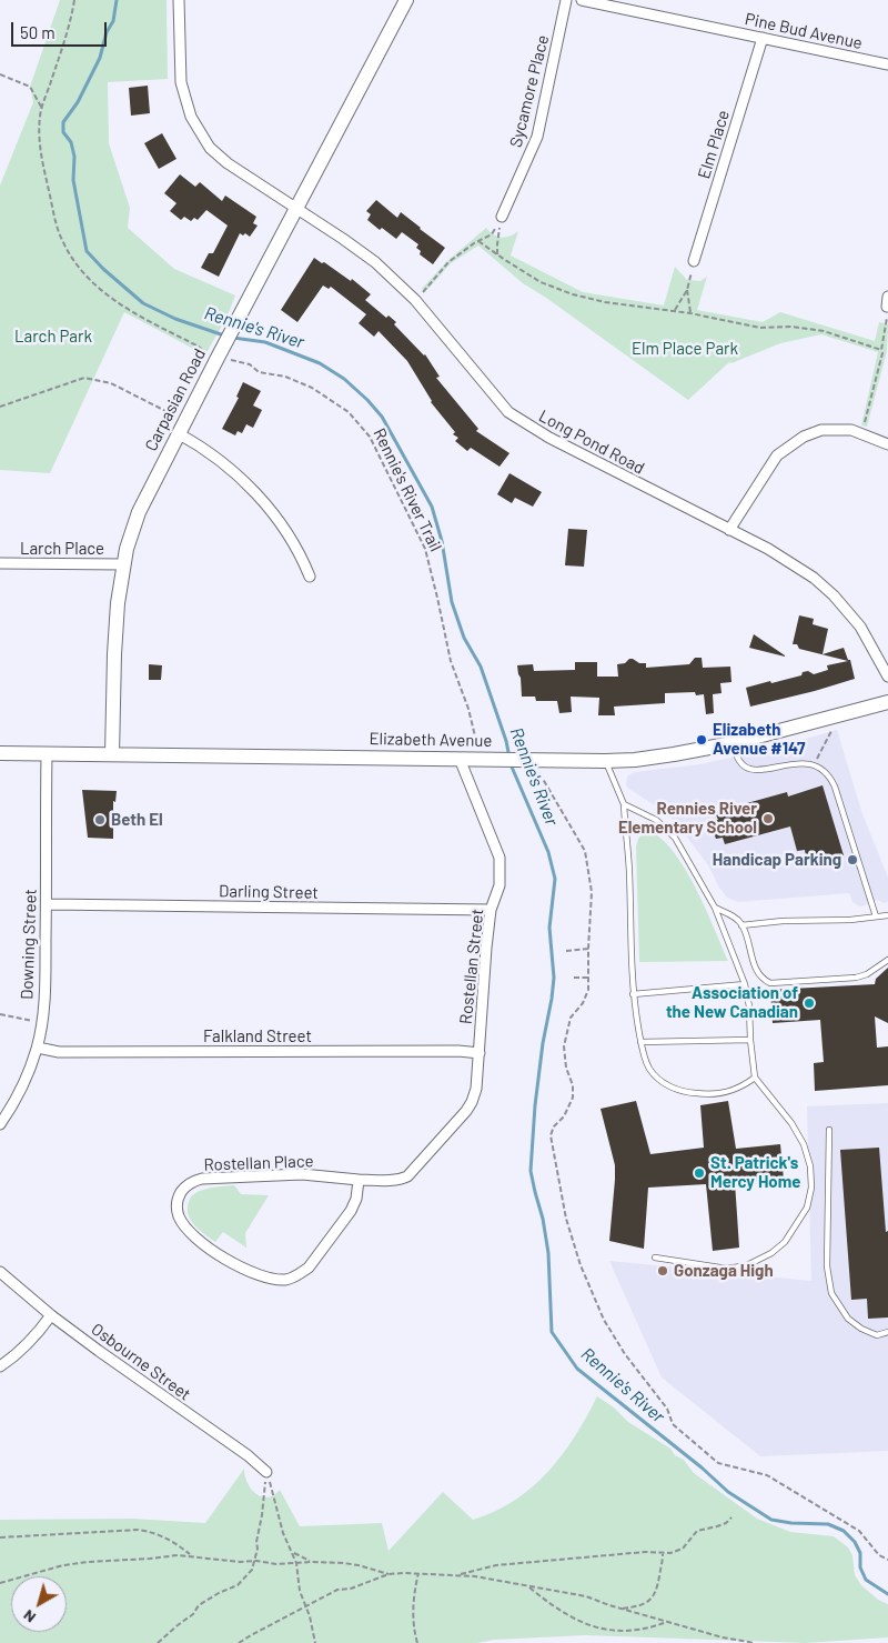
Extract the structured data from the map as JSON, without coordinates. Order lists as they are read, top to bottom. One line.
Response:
{"streets":{"main road":["Carpasian Road","Elizabeth Avenue"],"street":["Pine Bud Avenue","Sycamore Place","Elm Place","Long Pond Road","Larch Place","Darling Street","Downing Street","Rostellan Street","Falkland Street","Rostellan Place","Osbourne Street"],"path":["Rennie's River Trail"]},"crossings":[["Pine Bud Avenue","Elm Place"],["Carpasian Road","Long Pond Road"],["Carpasian Road","Rennie's River Trail"],["Carpasian Road","Larch Place"],["Carpasian Road","Elizabeth Avenue"],["Elizabeth Avenue","Downing Street"],["Elizabeth Avenue","Rostellan Street"],["Darling Street","Downing Street"],["Darling Street","Rostellan Street"],["Downing Street","Falkland Street"],["Rostellan Street","Falkland Street"],["Rostellan Street","Rostellan Place"],["Falkland Street","Rostellan Place"]],"water":["Rennie's River"],"parks":["Larch Park","Elm Place Park"],"places":["Elizabeth Avenue #147","Rennies River Elementary School","Beth El","Handicap Parking","Association of the New Canadian","St. Patrick's Mercy Home","Gonzaga High"],"scale_bar":"50 m","north":"bottom left"}
